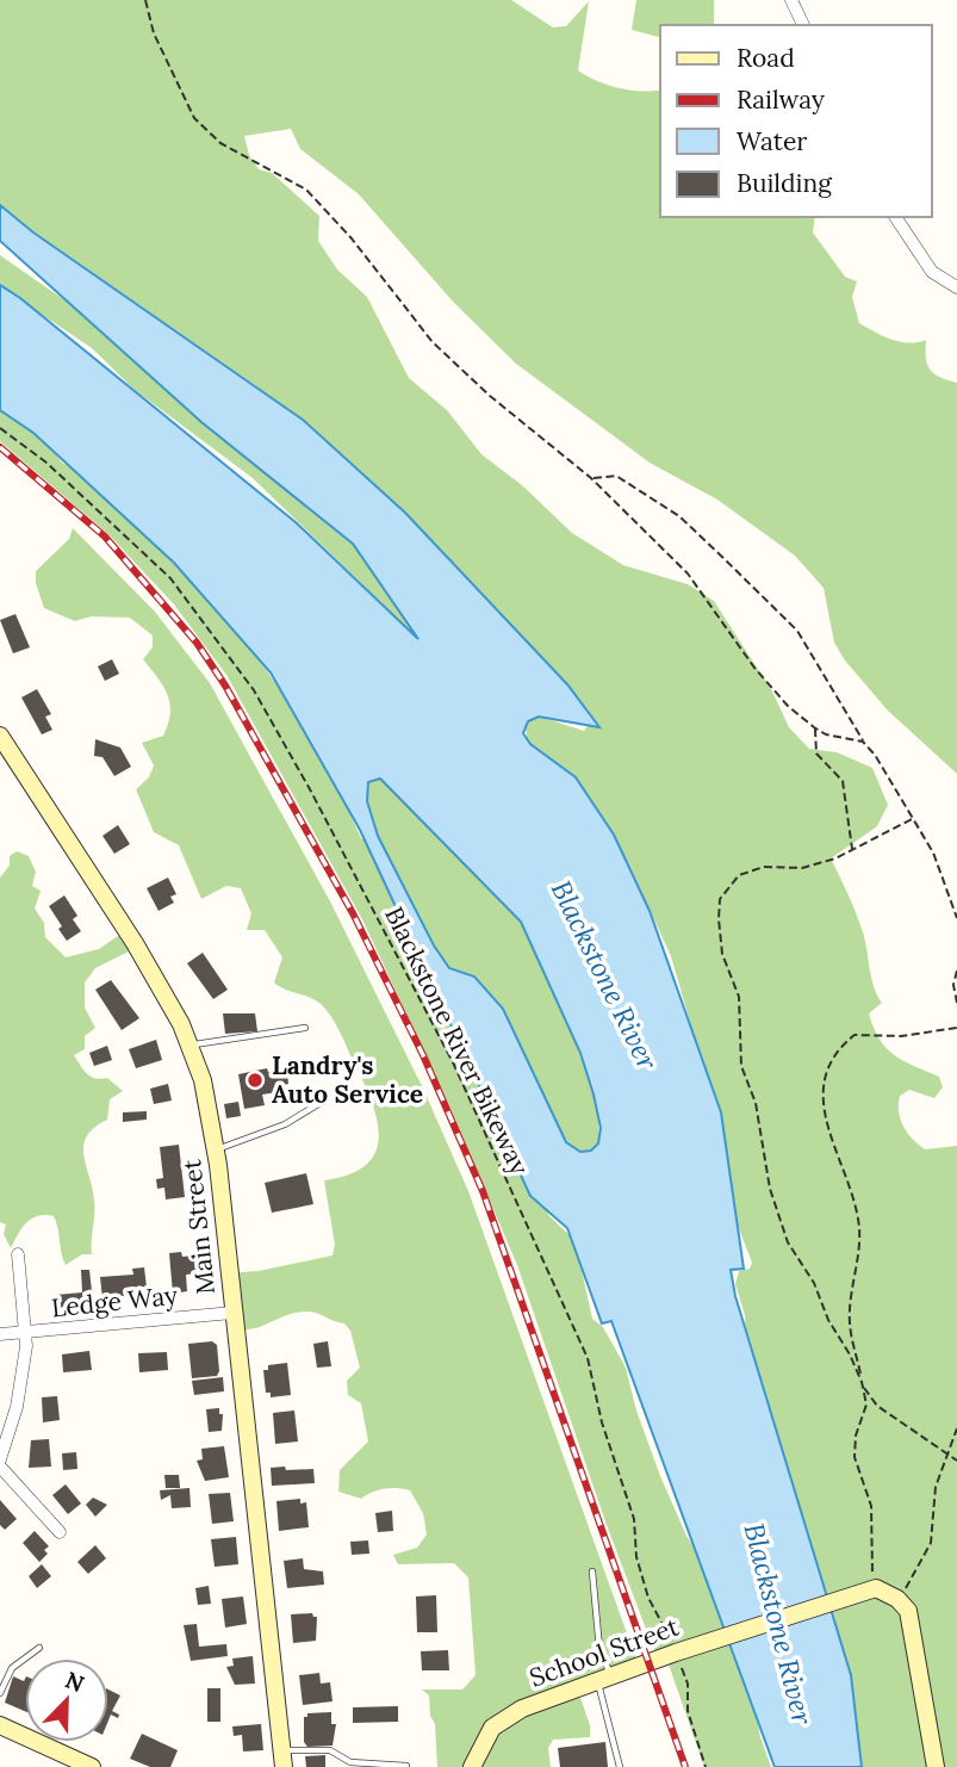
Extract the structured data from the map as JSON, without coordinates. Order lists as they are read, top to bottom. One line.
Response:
{"streets":{"street":["Main Street","Ledge Way","School Street"],"path":["Blackstone River Bikeway"]},"crossings":[["Blackstone River Bikeway","School Street"],["Main Street","Ledge Way"]],"water":["Blackstone River"],"places":["Landry's Auto Service"],"legend":["Road","Railway","Water","Building"],"north":"top right"}
